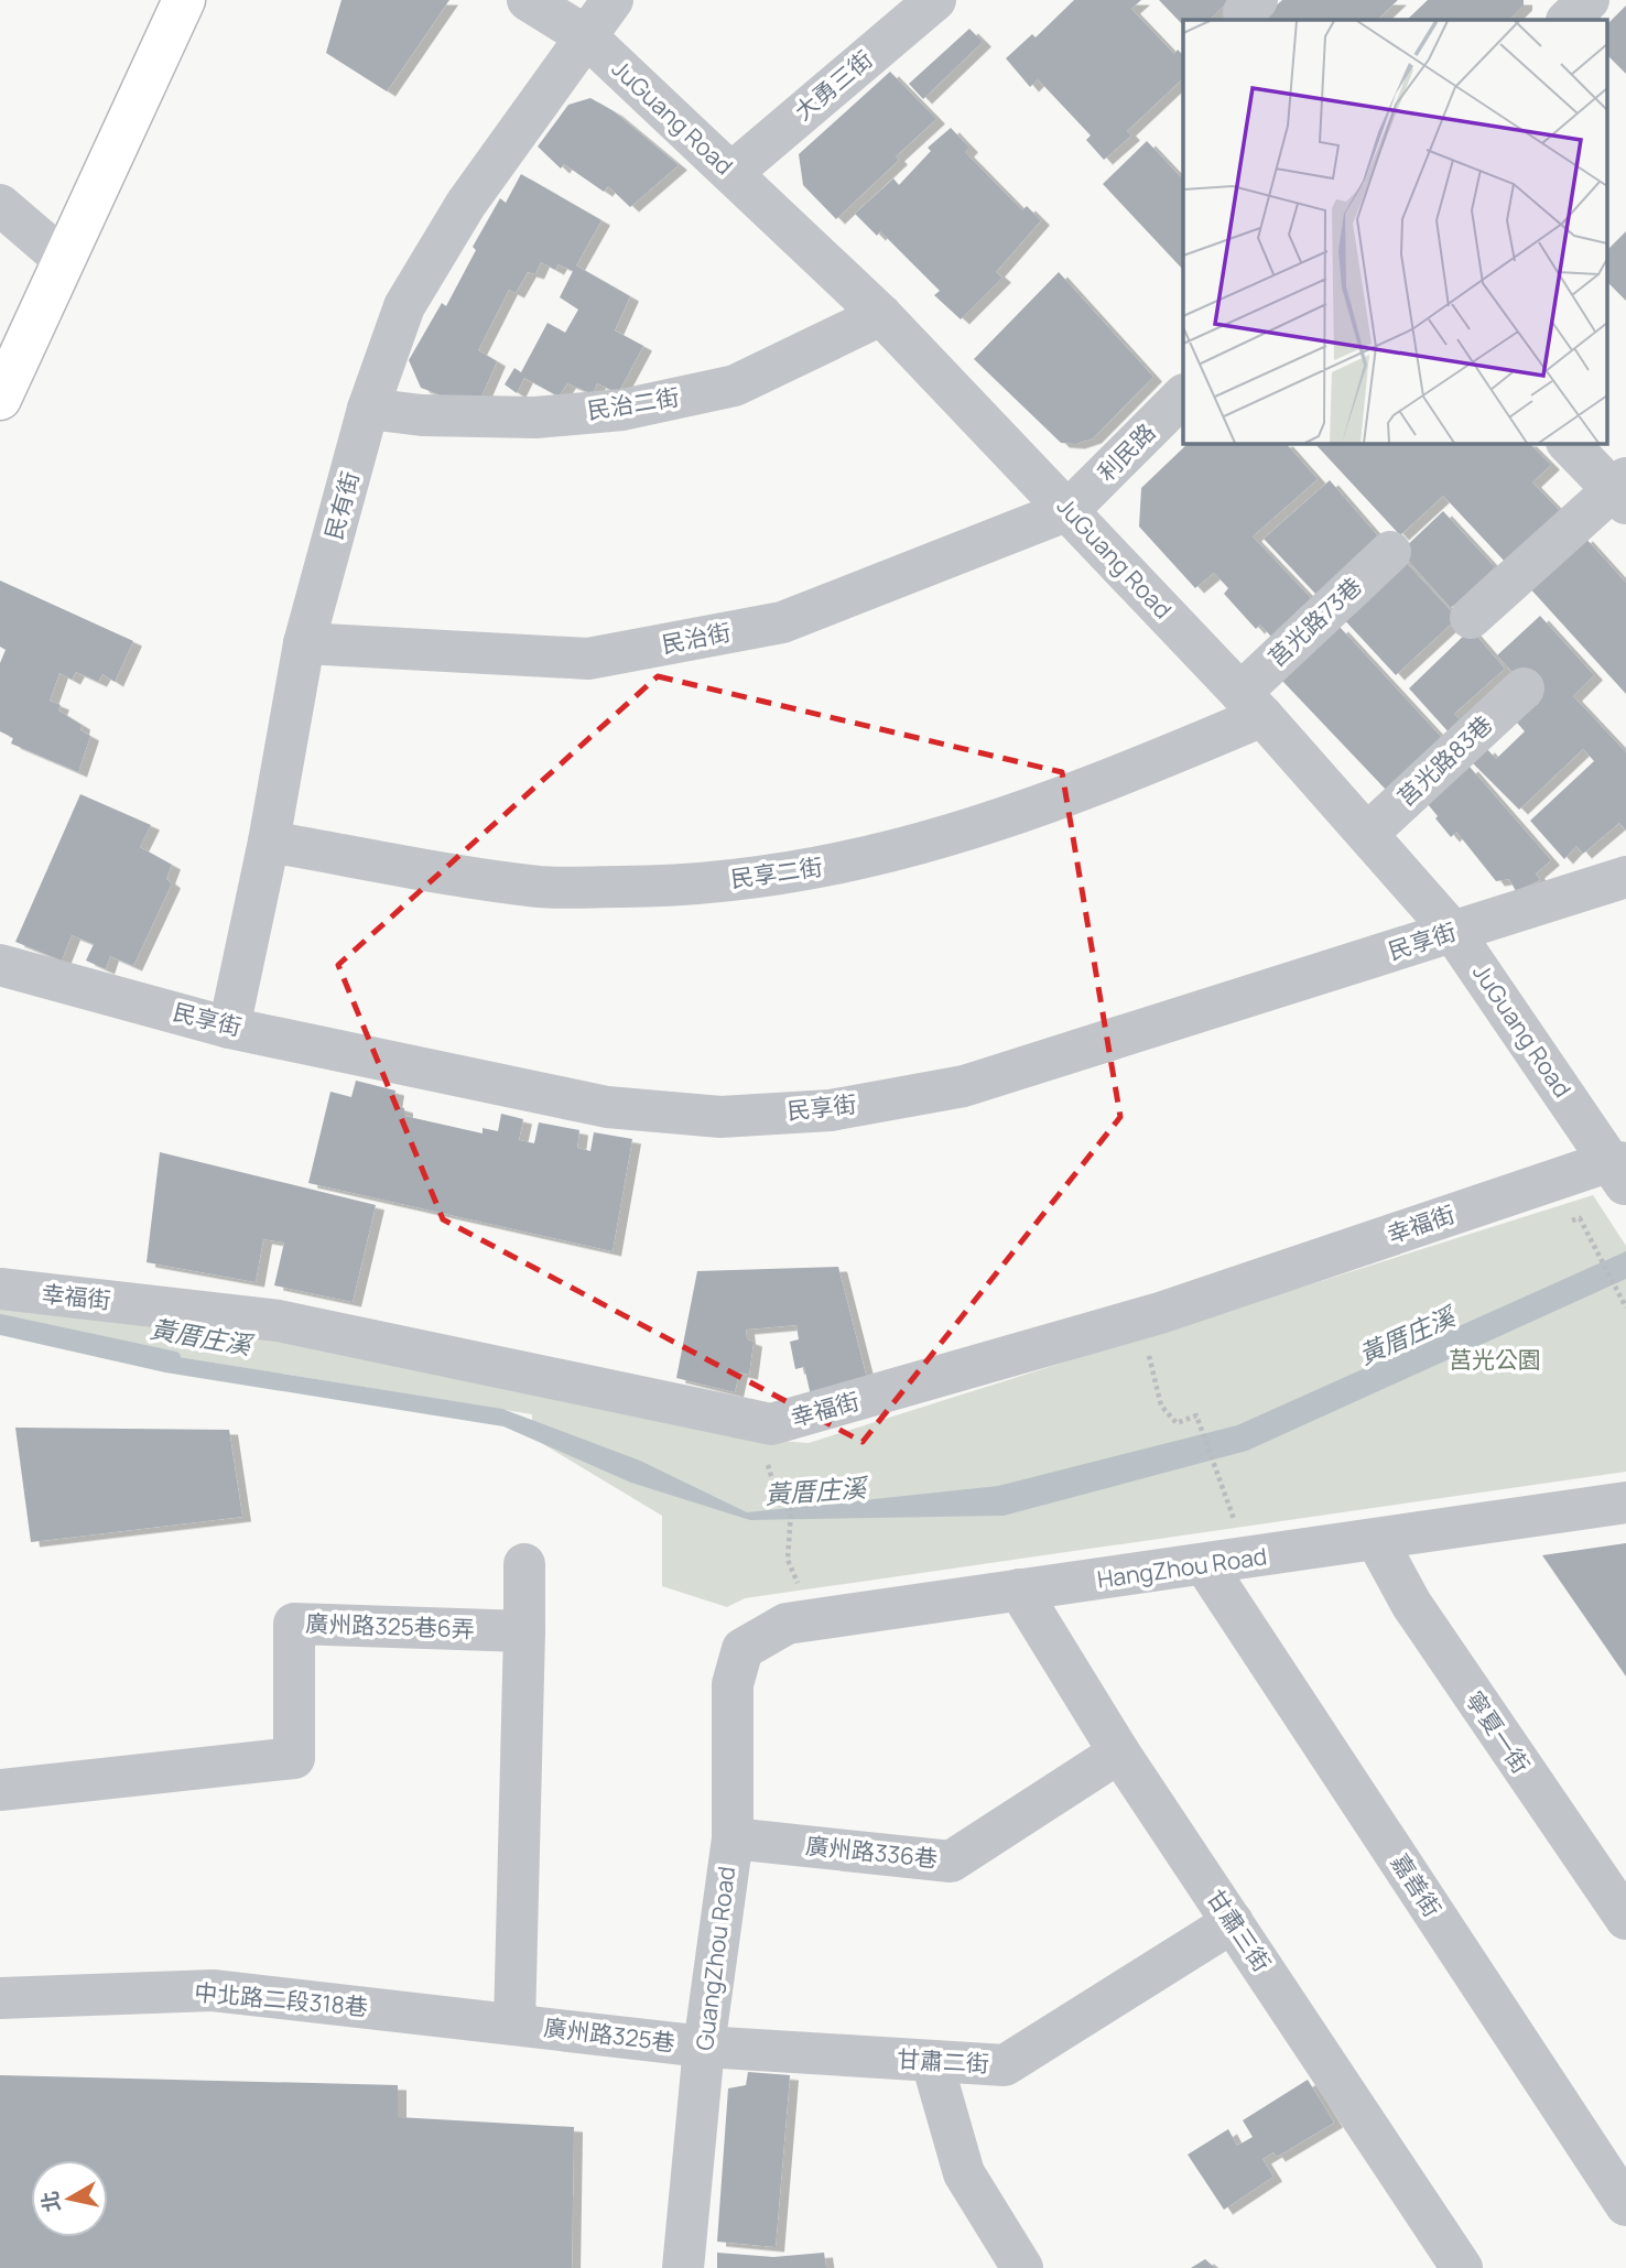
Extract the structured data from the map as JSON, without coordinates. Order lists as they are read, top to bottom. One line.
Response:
{"streets":{"lane":["大勇三街","JuGuang Road","民治二街","利民路","民有街","莒光路73巷","民治街","莒光路83巷","民享二街","民享街","幸福街","HangZhou Road","廣州路325巷6弄","寧夏一街","廣州路336巷","嘉善街","甘肅三街","GuangZhou Road","中北路二段318巷","廣州路325巷","甘肅二街"]},"crossings":[["大勇三街","JuGuang Road"],["JuGuang Road","民治二街"],["JuGuang Road","利民路"],["JuGuang Road","民有街"],["JuGuang Road","莒光路73巷"],["JuGuang Road","民治街"],["JuGuang Road","莒光路83巷"],["JuGuang Road","民享二街"],["JuGuang Road","民享街"],["JuGuang Road","幸福街"],["民治二街","民有街"],["利民路","民治街"],["民有街","民治街"],["民有街","民享二街"],["民有街","民享街"],["莒光路73巷","民享二街"],["HangZhou Road","寧夏一街"],["HangZhou Road","嘉善街"],["HangZhou Road","甘肅三街"],["HangZhou Road","GuangZhou Road"],["廣州路336巷","甘肅三街"],["廣州路336巷","GuangZhou Road"],["甘肅三街","甘肅二街"],["GuangZhou Road","廣州路325巷"],["GuangZhou Road","甘肅二街"],["中北路二段318巷","廣州路325巷"],["廣州路325巷","甘肅二街"]],"water":["黃厝庄溪"],"parks":["莒光公園"],"north":"left"}
